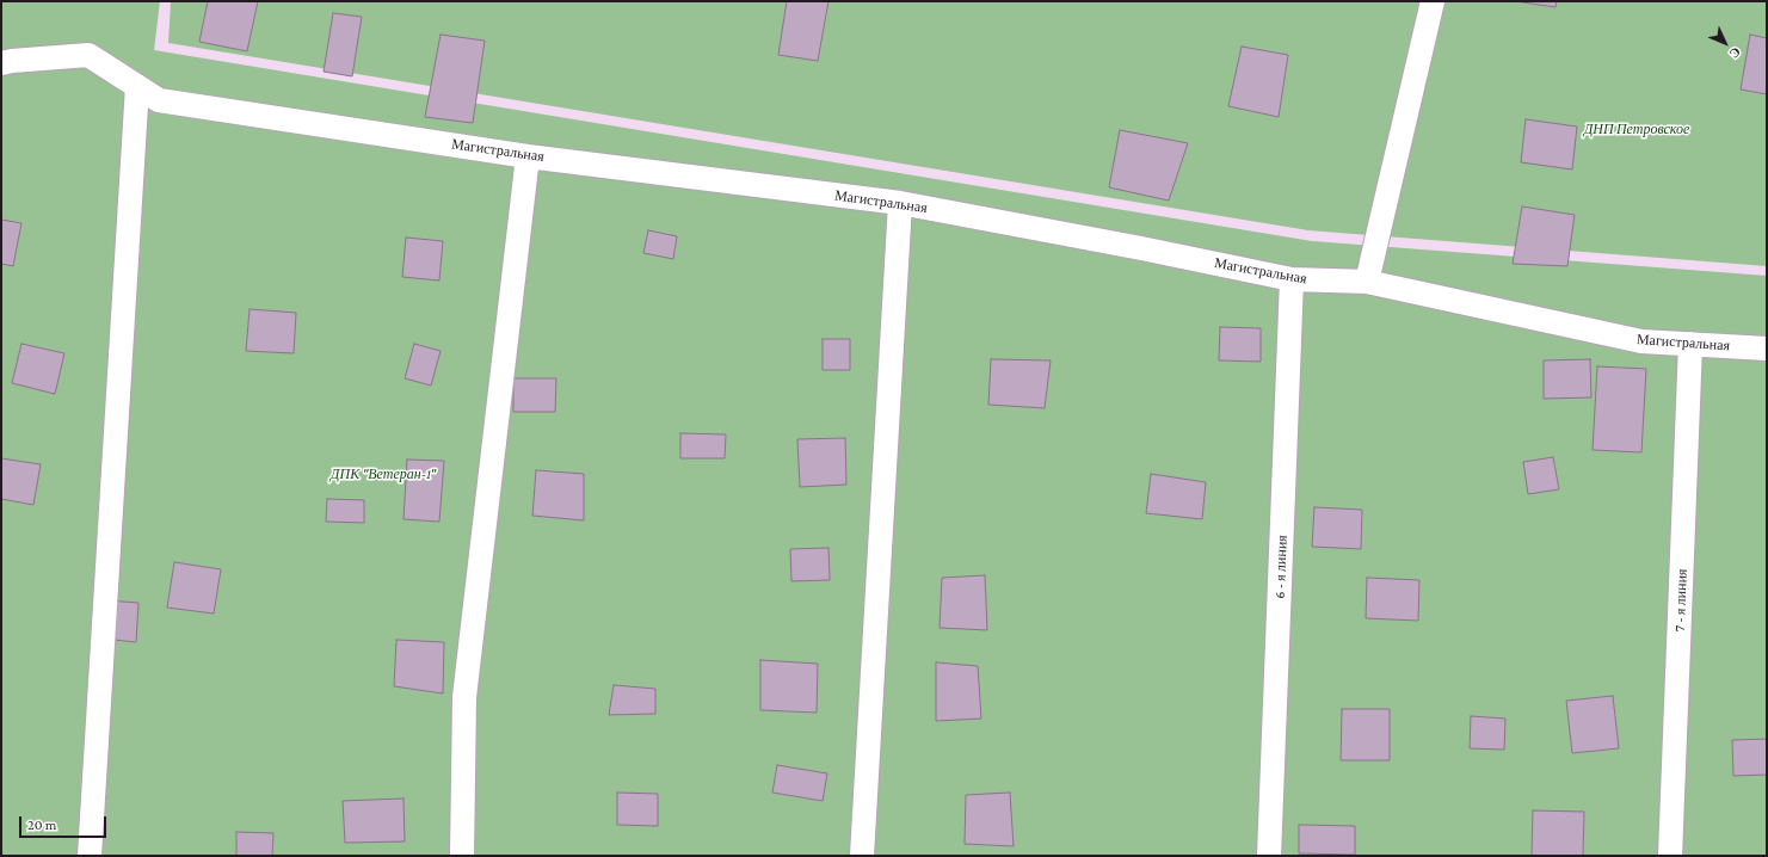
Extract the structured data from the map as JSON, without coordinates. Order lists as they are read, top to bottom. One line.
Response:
{"streets":{"street":["Магистральная","6 - я линия","7 - я линия"]},"crossings":[["Магистральная","6 - я линия"],["Магистральная","7 - я линия"]],"parks":["ДНП Петровское","ДПК \"Ветеран-1\""],"scale_bar":"20 m","north":"bottom right"}
